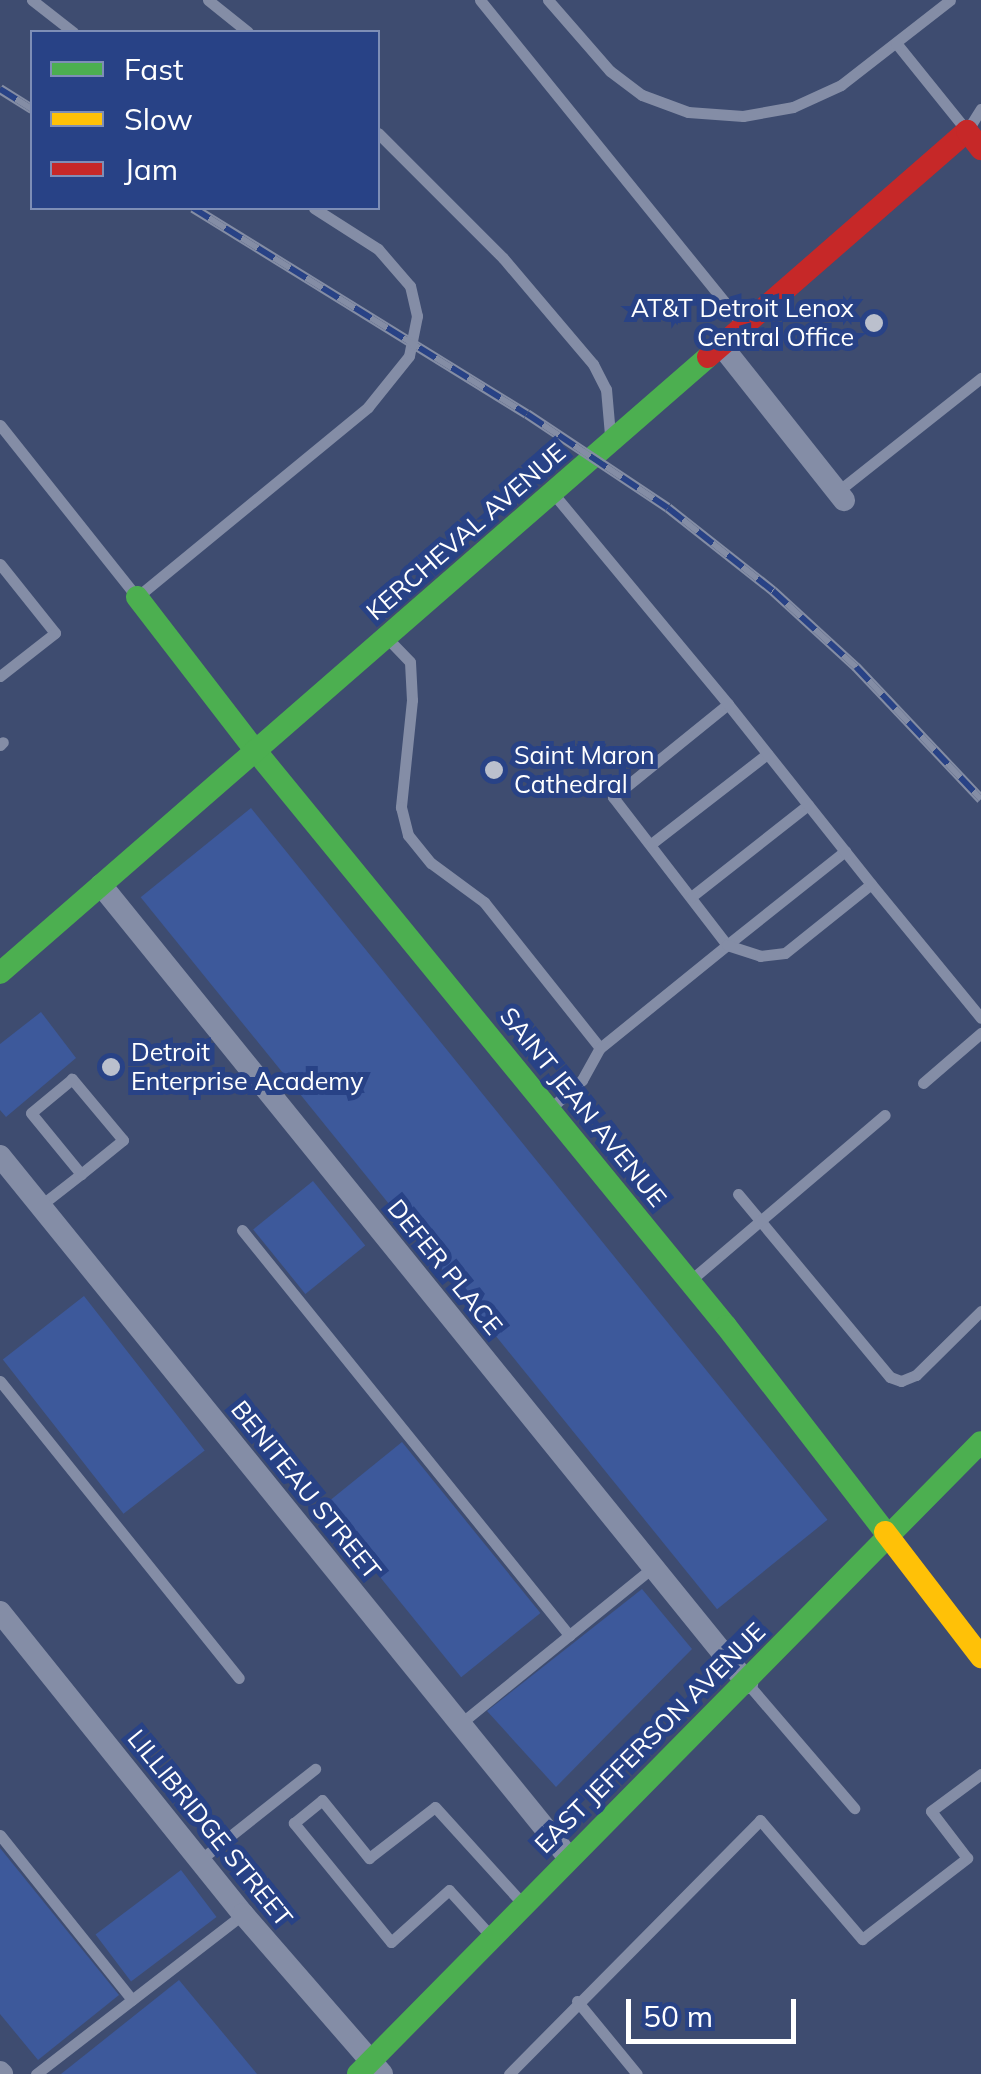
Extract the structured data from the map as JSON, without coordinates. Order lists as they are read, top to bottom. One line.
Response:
{"streets":{"street":["KERCHEVAL AVENUE","SAINT JEAN AVENUE","DEFER PLACE","BENITEAU STREET","EAST JEFFERSON AVENUE","LILLIBRIDGE STREET"]},"crossings":[["KERCHEVAL AVENUE","SAINT JEAN AVENUE"],["KERCHEVAL AVENUE","DEFER PLACE"],["SAINT JEAN AVENUE","EAST JEFFERSON AVENUE"],["DEFER PLACE","EAST JEFFERSON AVENUE"],["BENITEAU STREET","EAST JEFFERSON AVENUE"],["EAST JEFFERSON AVENUE","LILLIBRIDGE STREET"]],"places":["AT&T Detroit Lenox Central Office","Saint Maron Cathedral","Detroit Enterprise Academy"],"legend":["Fast","Slow","Jam"],"scale_bar":"50 m"}
